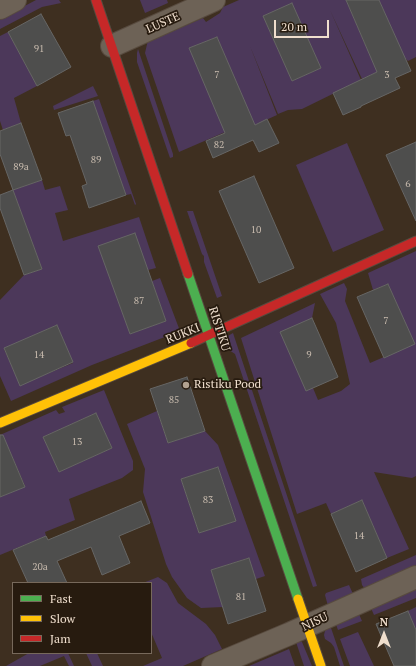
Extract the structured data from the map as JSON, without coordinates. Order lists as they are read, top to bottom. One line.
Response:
{"streets":{"street":["LUSTE","RISTIKU","RUKKI","NISU"]},"crossings":[["LUSTE","RISTIKU"],["RISTIKU","RUKKI"],["RISTIKU","NISU"]],"places":["Ristiku Pood"],"house_numbers":["91","7","3","82","89","89a","6","10","87","7","14","9","85","13","83","14","20a","81"],"legend":["Fast","Slow","Jam"],"scale_bar":"20 m","north":"top"}
